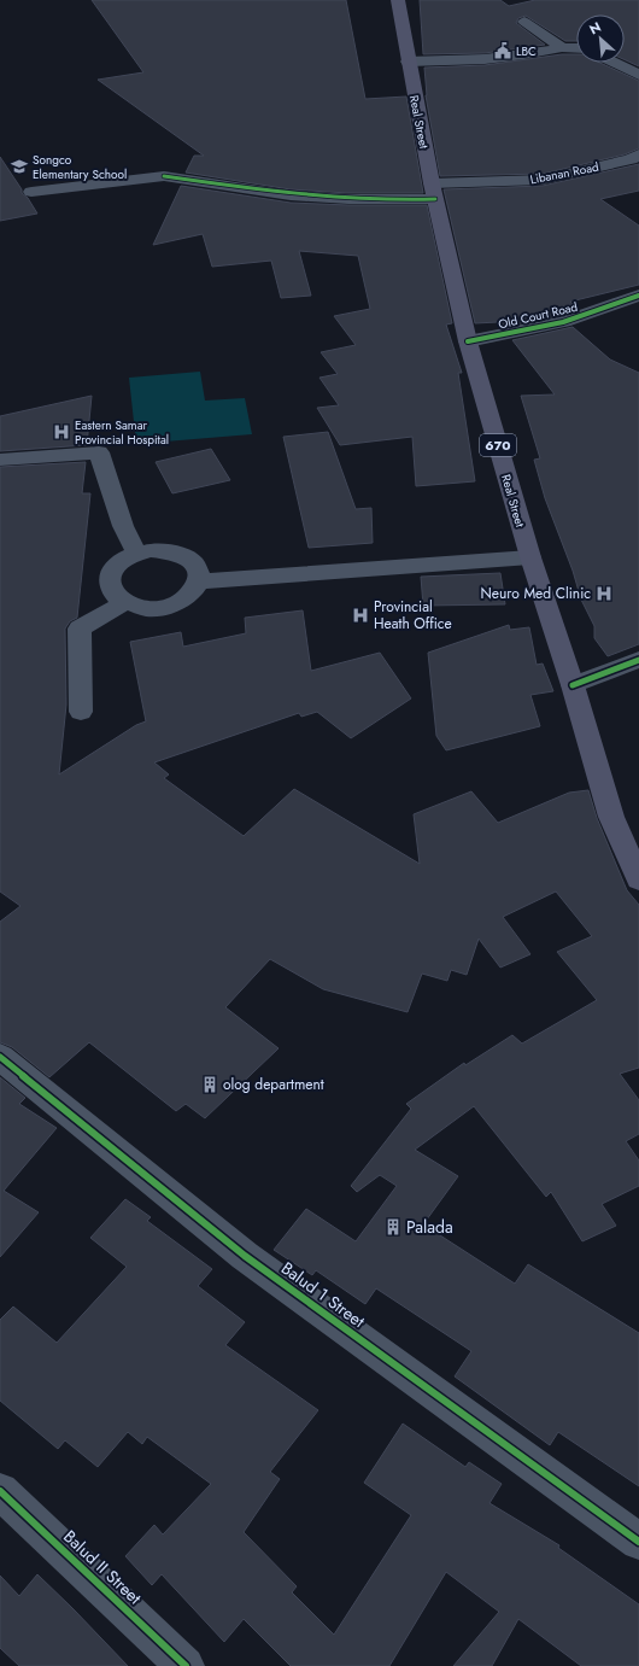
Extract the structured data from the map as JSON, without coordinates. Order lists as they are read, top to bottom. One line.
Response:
{"streets":{"main road":["Real Street","670"],"street":["Libanan Road","Old Court Road","Balud 1 Street","Balud II Street"]},"crossings":[["Real Street","Libanan Road"],["Real Street","Old Court Road"]],"places":{"public building":["LBC"],"school or university":["Songco Elementary School"],"hospital":["Eastern Samar Provincial Hospital","Neuro Med Clinic","Provincial Heath Office"],"building":["olog department","Palada"]},"north":"top left"}
